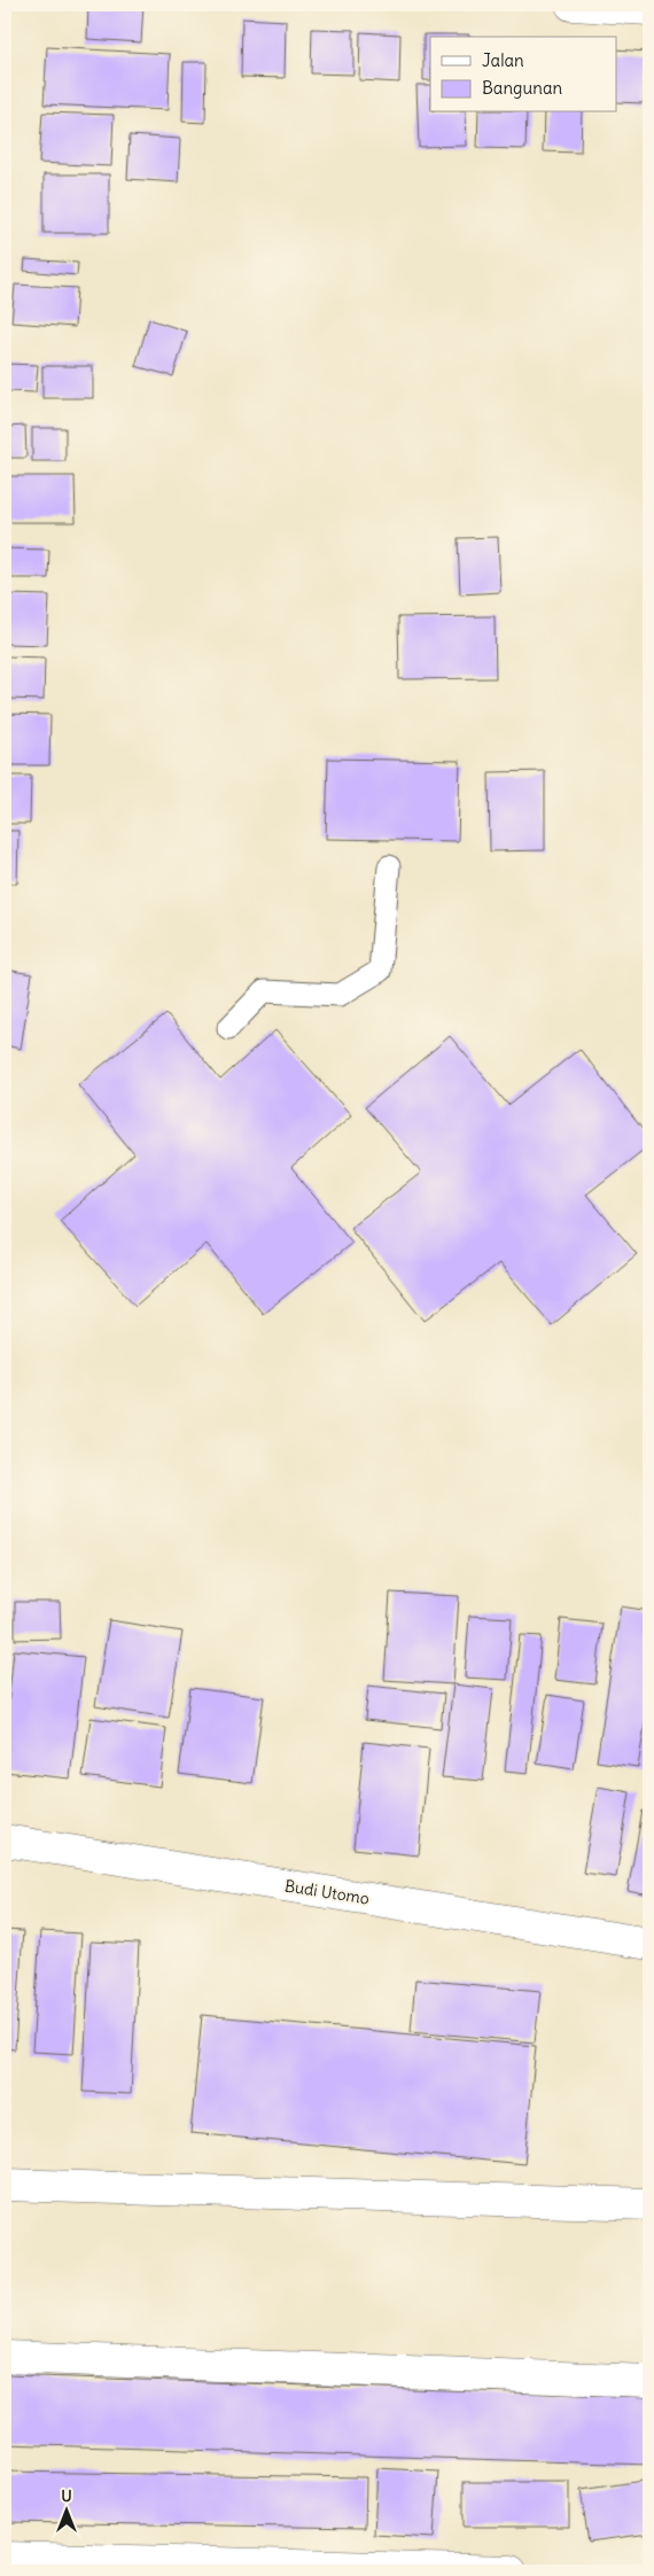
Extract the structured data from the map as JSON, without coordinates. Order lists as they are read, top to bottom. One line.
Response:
{"streets":{"street":["Budi Utomo"]},"legend":["Jalan","Bangunan"],"north":"top"}
